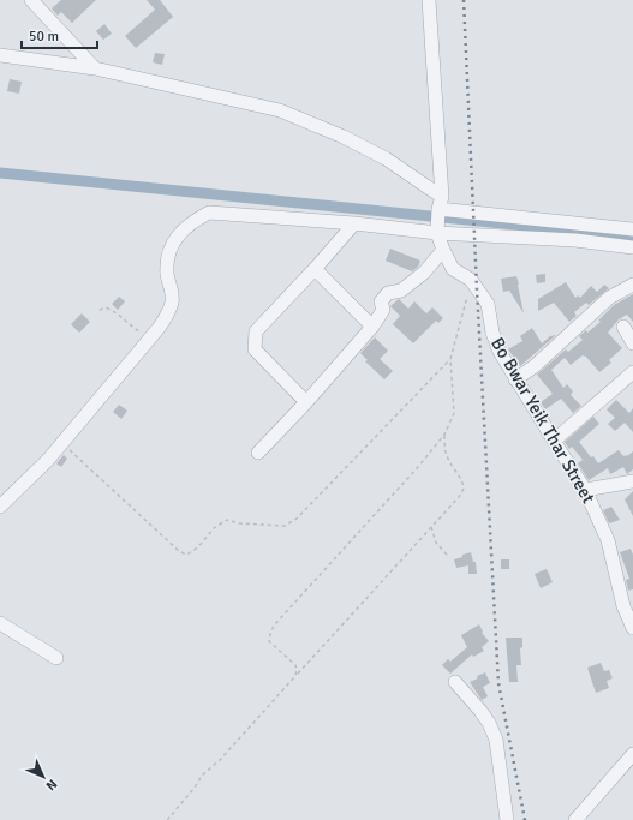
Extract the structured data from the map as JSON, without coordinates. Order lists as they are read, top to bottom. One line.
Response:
{"streets":{"street":["Bo Bwar Yeik Thar Street"]},"scale_bar":"50 m","north":"bottom right"}
